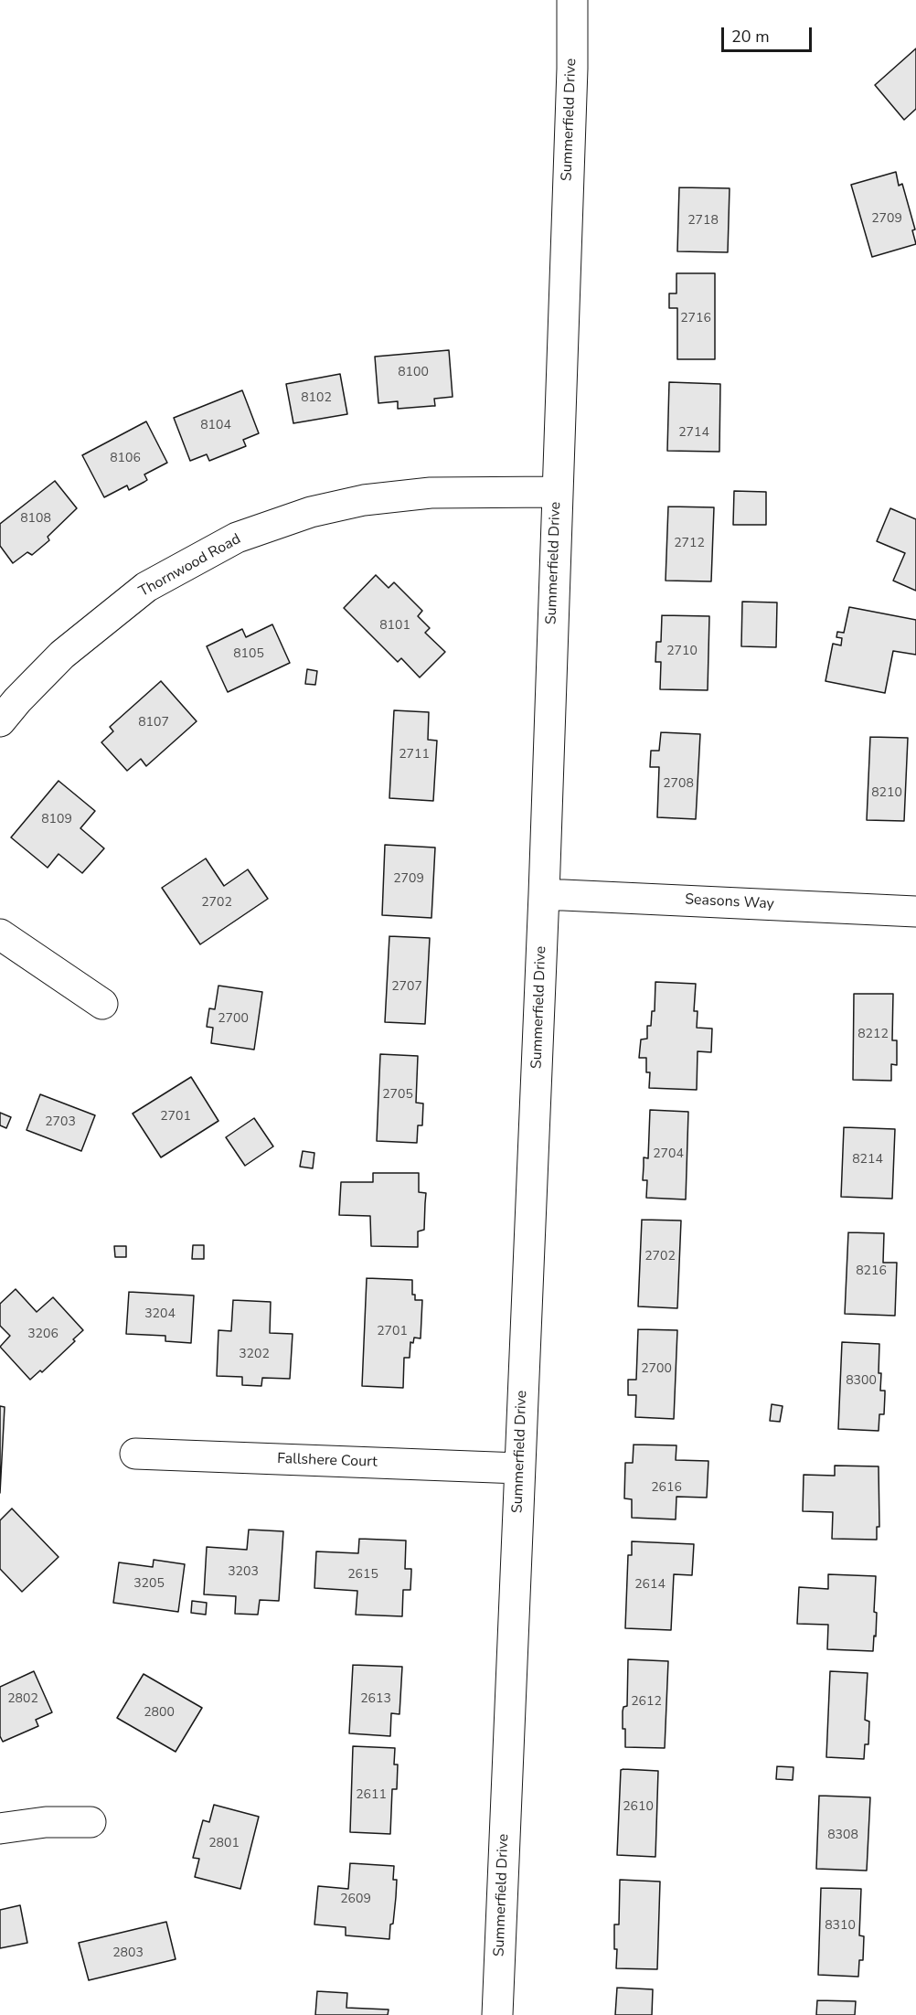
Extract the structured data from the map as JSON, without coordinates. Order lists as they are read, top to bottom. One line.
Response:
{"streets":{"street":["Summerfield Drive","Thornwood Road","Seasons Way","Fallshere Court"]},"crossings":[["Summerfield Drive","Thornwood Road"],["Summerfield Drive","Seasons Way"],["Summerfield Drive","Fallshere Court"]],"house_numbers":["2709","2718","2716","8100","8102","8104","2714","8106","8108","2712","8101","2710","8105","8107","2711","2708","8210","8109","2709","2702","2707","2700","8212","2705","2701","2703","2704","8214","2702","8216","3204","2701","3206","3202","2700","8300","2616","3203","2615","3205","2614","2802","2613","2612","2800","2611","2610","8308","2801","2609","8310","2803"],"scale_bar":"20 m"}
